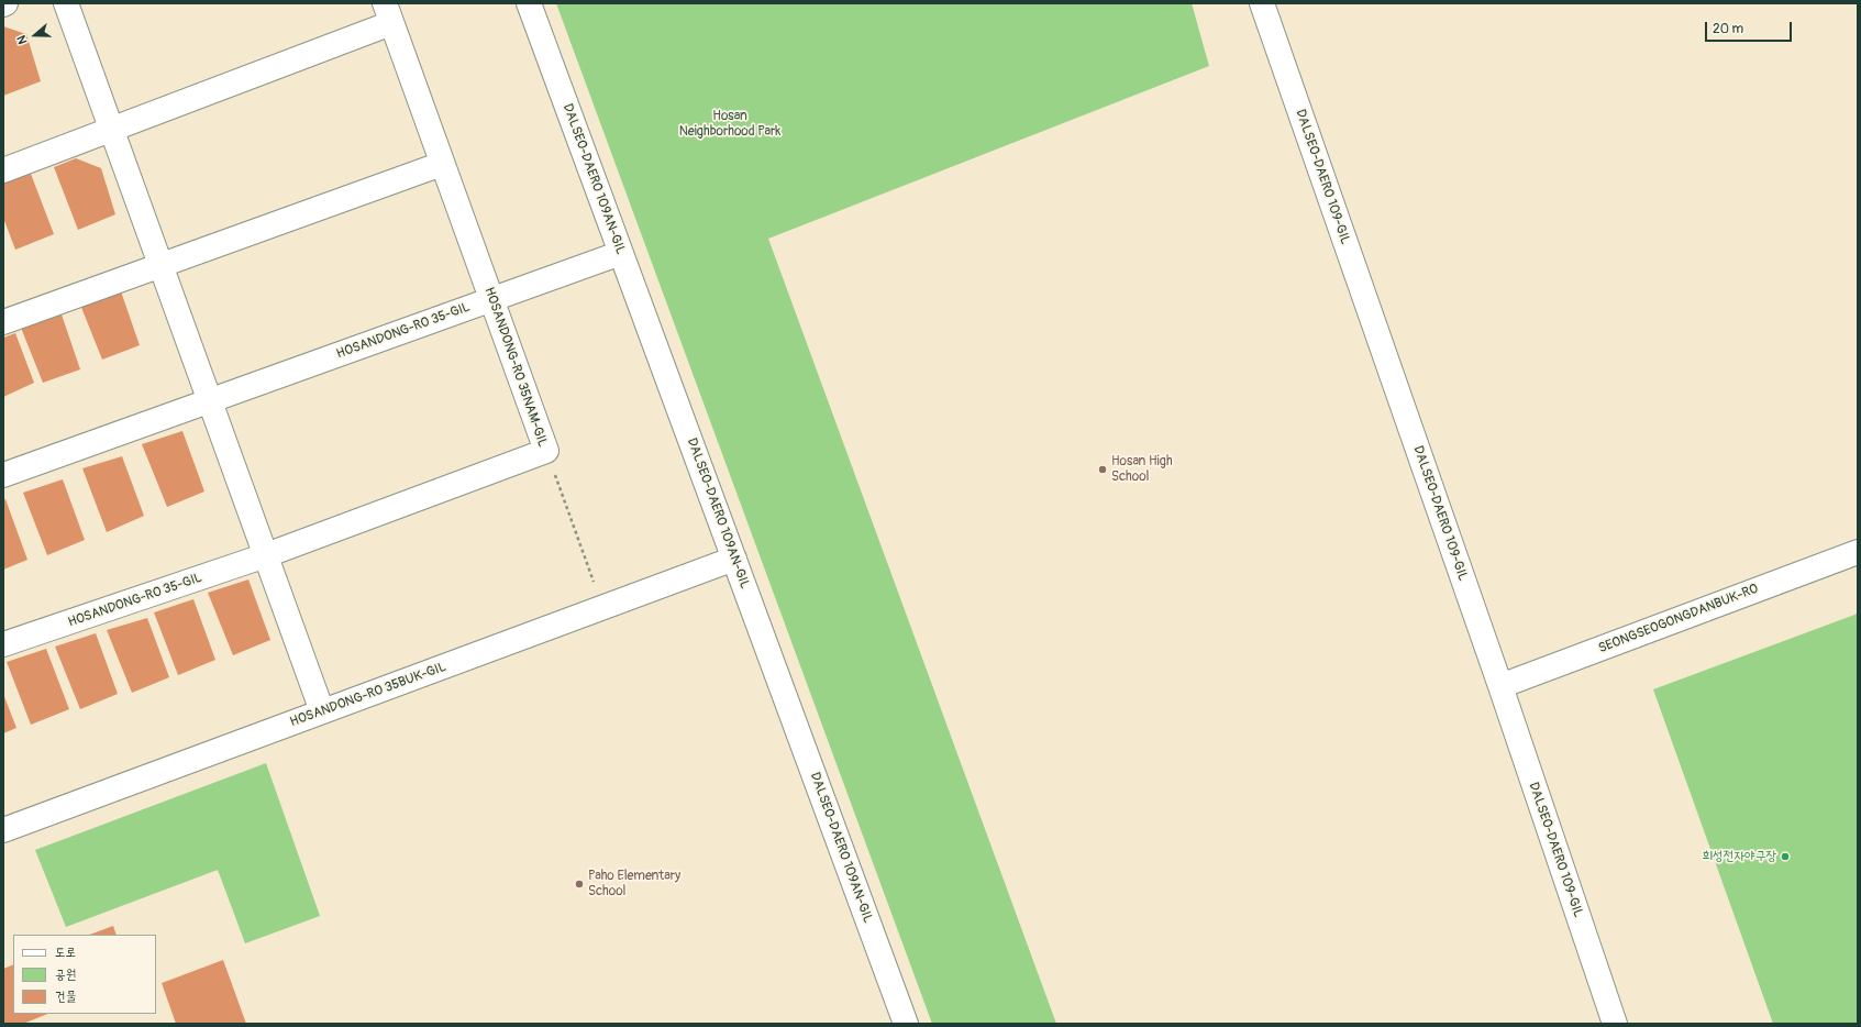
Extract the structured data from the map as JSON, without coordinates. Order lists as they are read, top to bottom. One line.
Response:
{"streets":{"street":["DALSEO-DAERO 109-GIL","DALSEO-DAERO 109AN-GIL","HOSANDONG-RO 35-GIL","HOSANDONG-RO 35NAM-GIL","SEONGSEOGONGDANBUK-RO","HOSANDONG-RO 35BUK-GIL"]},"crossings":[["DALSEO-DAERO 109-GIL","SEONGSEOGONGDANBUK-RO"],["DALSEO-DAERO 109AN-GIL","HOSANDONG-RO 35-GIL"],["DALSEO-DAERO 109AN-GIL","HOSANDONG-RO 35BUK-GIL"],["HOSANDONG-RO 35-GIL","HOSANDONG-RO 35NAM-GIL"]],"parks":["Hosan Neighborhood Park"],"places":["Hosan High School","희성전자야구장","Paho Elementary School"],"legend":["도로","공원","건물"],"scale_bar":"20 m","north":"left"}
